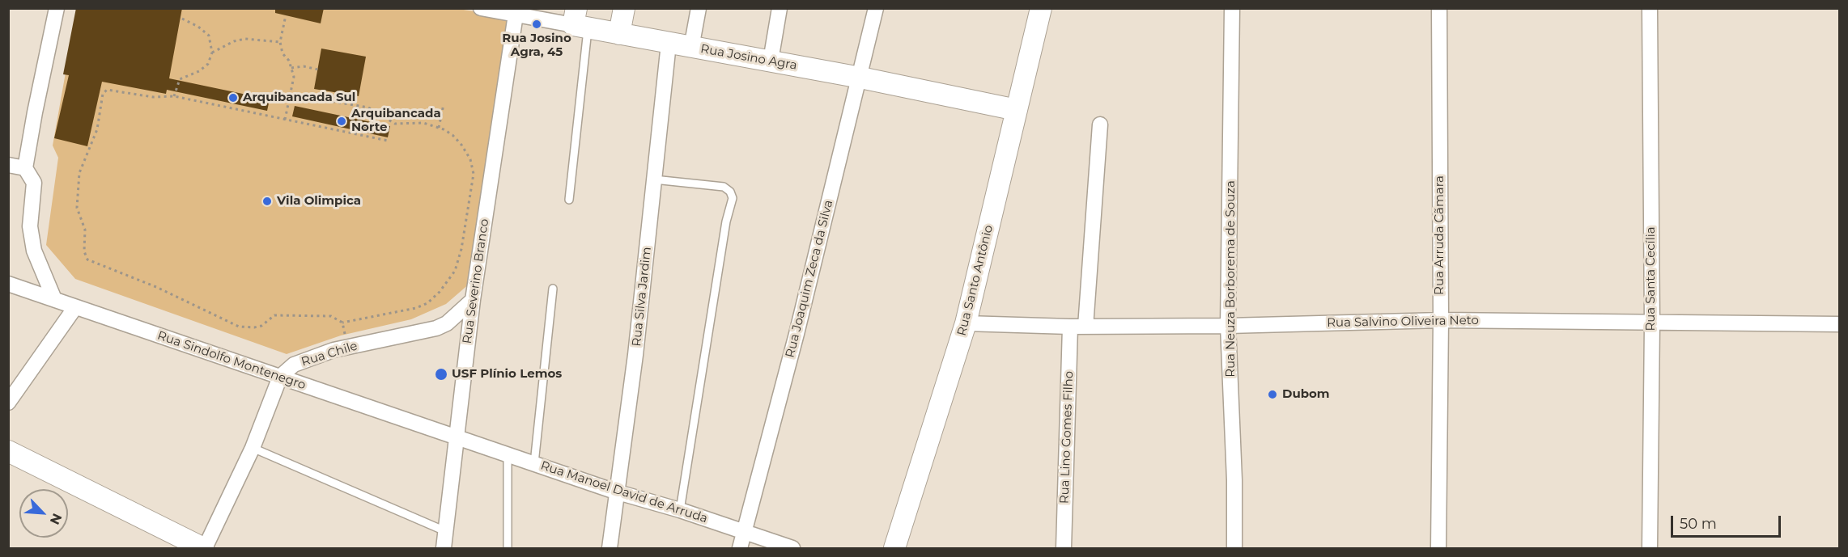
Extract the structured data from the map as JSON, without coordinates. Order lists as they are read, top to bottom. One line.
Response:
{"streets":{"main road":["Rua Josino Agra","Rua Santo Antônio"],"street":["Rua Arruda Cãmara","Rua Joaquim Zeca da Silva","Rua Neuza Borborema de Souza","Rua Santa Cecília","Rua Severino Branco","Rua Silva Jardim","Rua Salvino Oliveira Neto","Rua Chile","Rua Sindolfo Montenegro","Rua Lino Gomes Filho","Rua Manoel David de Arruda"]},"crossings":[["Rua Josino Agra","Rua Joaquim Zeca da Silva"],["Rua Josino Agra","Rua Santo Antônio"],["Rua Josino Agra","Rua Severino Branco"],["Rua Josino Agra","Rua Silva Jardim"],["Rua Arruda Cãmara","Rua Salvino Oliveira Neto"],["Rua Joaquim Zeca da Silva","Rua Manoel David de Arruda"],["Rua Neuza Borborema de Souza","Rua Salvino Oliveira Neto"],["Rua Santa Cecília","Rua Salvino Oliveira Neto"],["Rua Santo Antônio","Rua Salvino Oliveira Neto"],["Rua Severino Branco","Rua Chile"],["Rua Severino Branco","Rua Sindolfo Montenegro"],["Rua Severino Branco","Rua Manoel David de Arruda"],["Rua Silva Jardim","Rua Manoel David de Arruda"],["Rua Salvino Oliveira Neto","Rua Lino Gomes Filho"],["Rua Chile","Rua Sindolfo Montenegro"],["Rua Sindolfo Montenegro","Rua Manoel David de Arruda"]],"places":["Rua Josino Agra, 45","Arquibancada Sul","Arquibancada Norte","Vila Olimpica","USF Plínio Lemos","Dubom"],"scale_bar":"50 m","north":"bottom right"}
